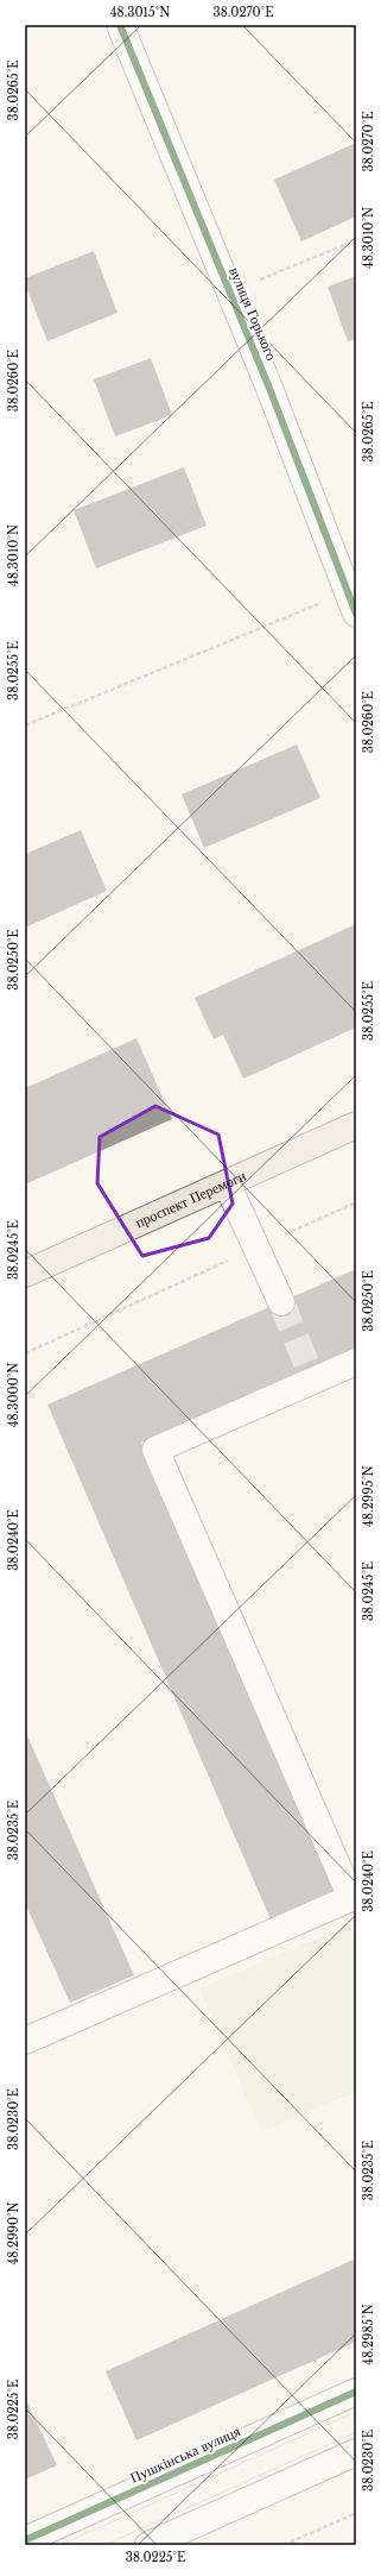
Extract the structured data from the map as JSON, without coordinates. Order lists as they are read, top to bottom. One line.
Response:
{"streets":{"main road":["проспект Перемоги"],"street":["вулиця Горького","Пушкінська вулиця"]},"coordinates":["48.3015°N","38.0270°E","38.0265°E","48.3010°N","38.0260°E","38.0255°E","38.0250°E","38.0245°E","48.3000°N","48.2995°N","38.0240°E","38.0235°E","38.0230°E","48.2990°N","48.2985°N","38.0225°E"]}
